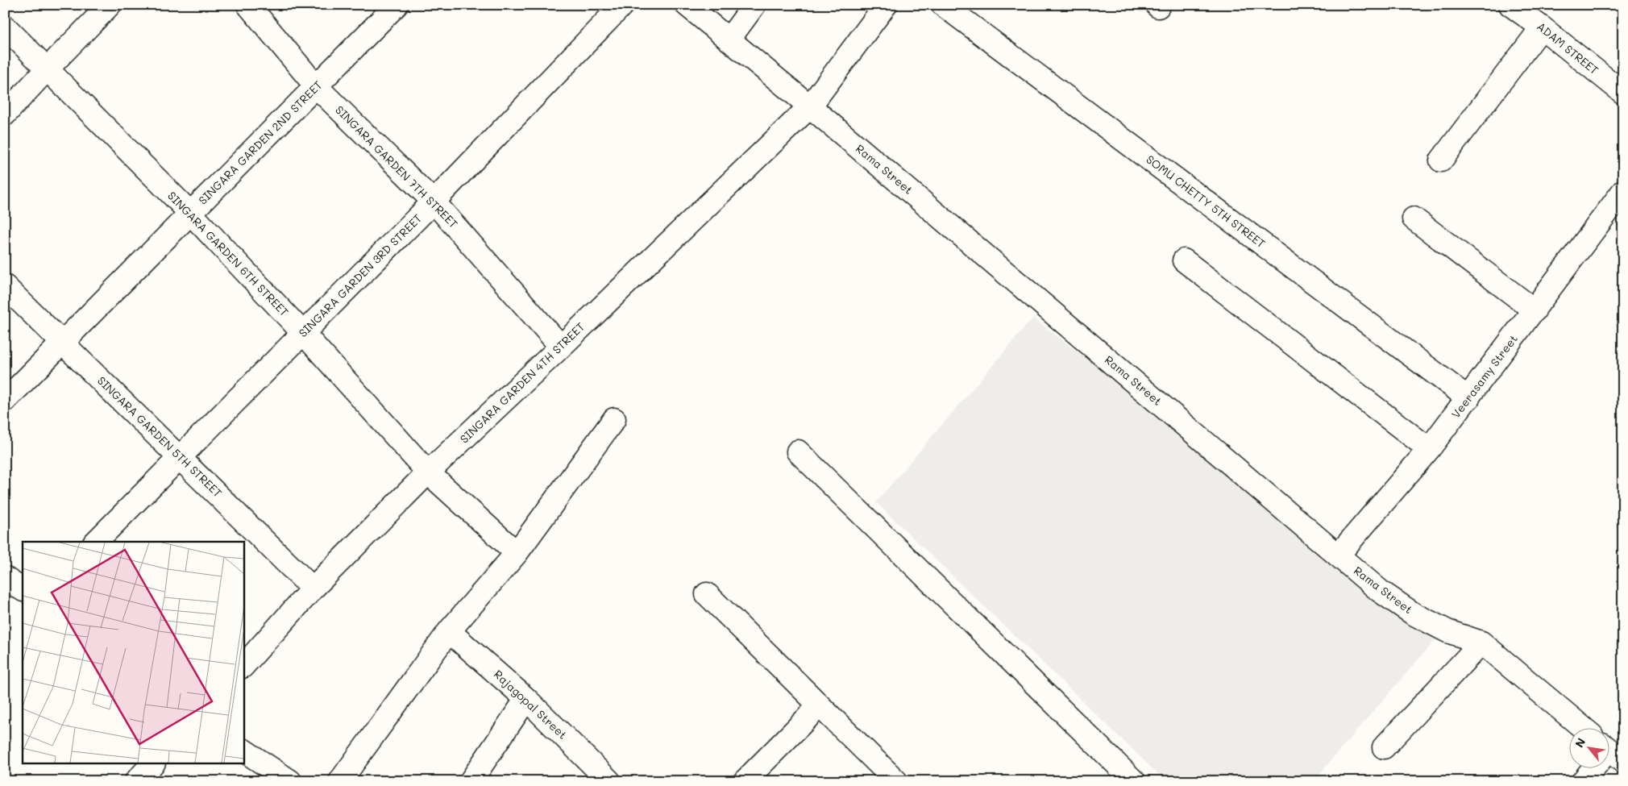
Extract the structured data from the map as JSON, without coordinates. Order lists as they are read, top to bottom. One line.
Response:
{"streets":{"street":["ADAM STREET","SINGARA GARDEN 2ND STREET","SINGARA GARDEN 7TH STREET","Rama Street","SOMU CHETTY 5TH STREET","SINGARA GARDEN 6TH STREET","SINGARA GARDEN 3RD STREET","Veerasamy Street","SINGARA GARDEN 4TH STREET","SINGARA GARDEN 5TH STREET","Rajagopal Street"]},"crossings":[["SINGARA GARDEN 2ND STREET","SINGARA GARDEN 7TH STREET"],["SINGARA GARDEN 2ND STREET","SINGARA GARDEN 6TH STREET"],["SINGARA GARDEN 2ND STREET","SINGARA GARDEN 5TH STREET"],["SINGARA GARDEN 7TH STREET","SINGARA GARDEN 3RD STREET"],["SINGARA GARDEN 7TH STREET","SINGARA GARDEN 4TH STREET"],["Rama Street","Veerasamy Street"],["Rama Street","SINGARA GARDEN 4TH STREET"],["SOMU CHETTY 5TH STREET","Veerasamy Street"],["SINGARA GARDEN 6TH STREET","SINGARA GARDEN 3RD STREET"],["SINGARA GARDEN 6TH STREET","SINGARA GARDEN 4TH STREET"],["SINGARA GARDEN 3RD STREET","SINGARA GARDEN 5TH STREET"],["SINGARA GARDEN 4TH STREET","SINGARA GARDEN 5TH STREET"]],"north":"top left"}
